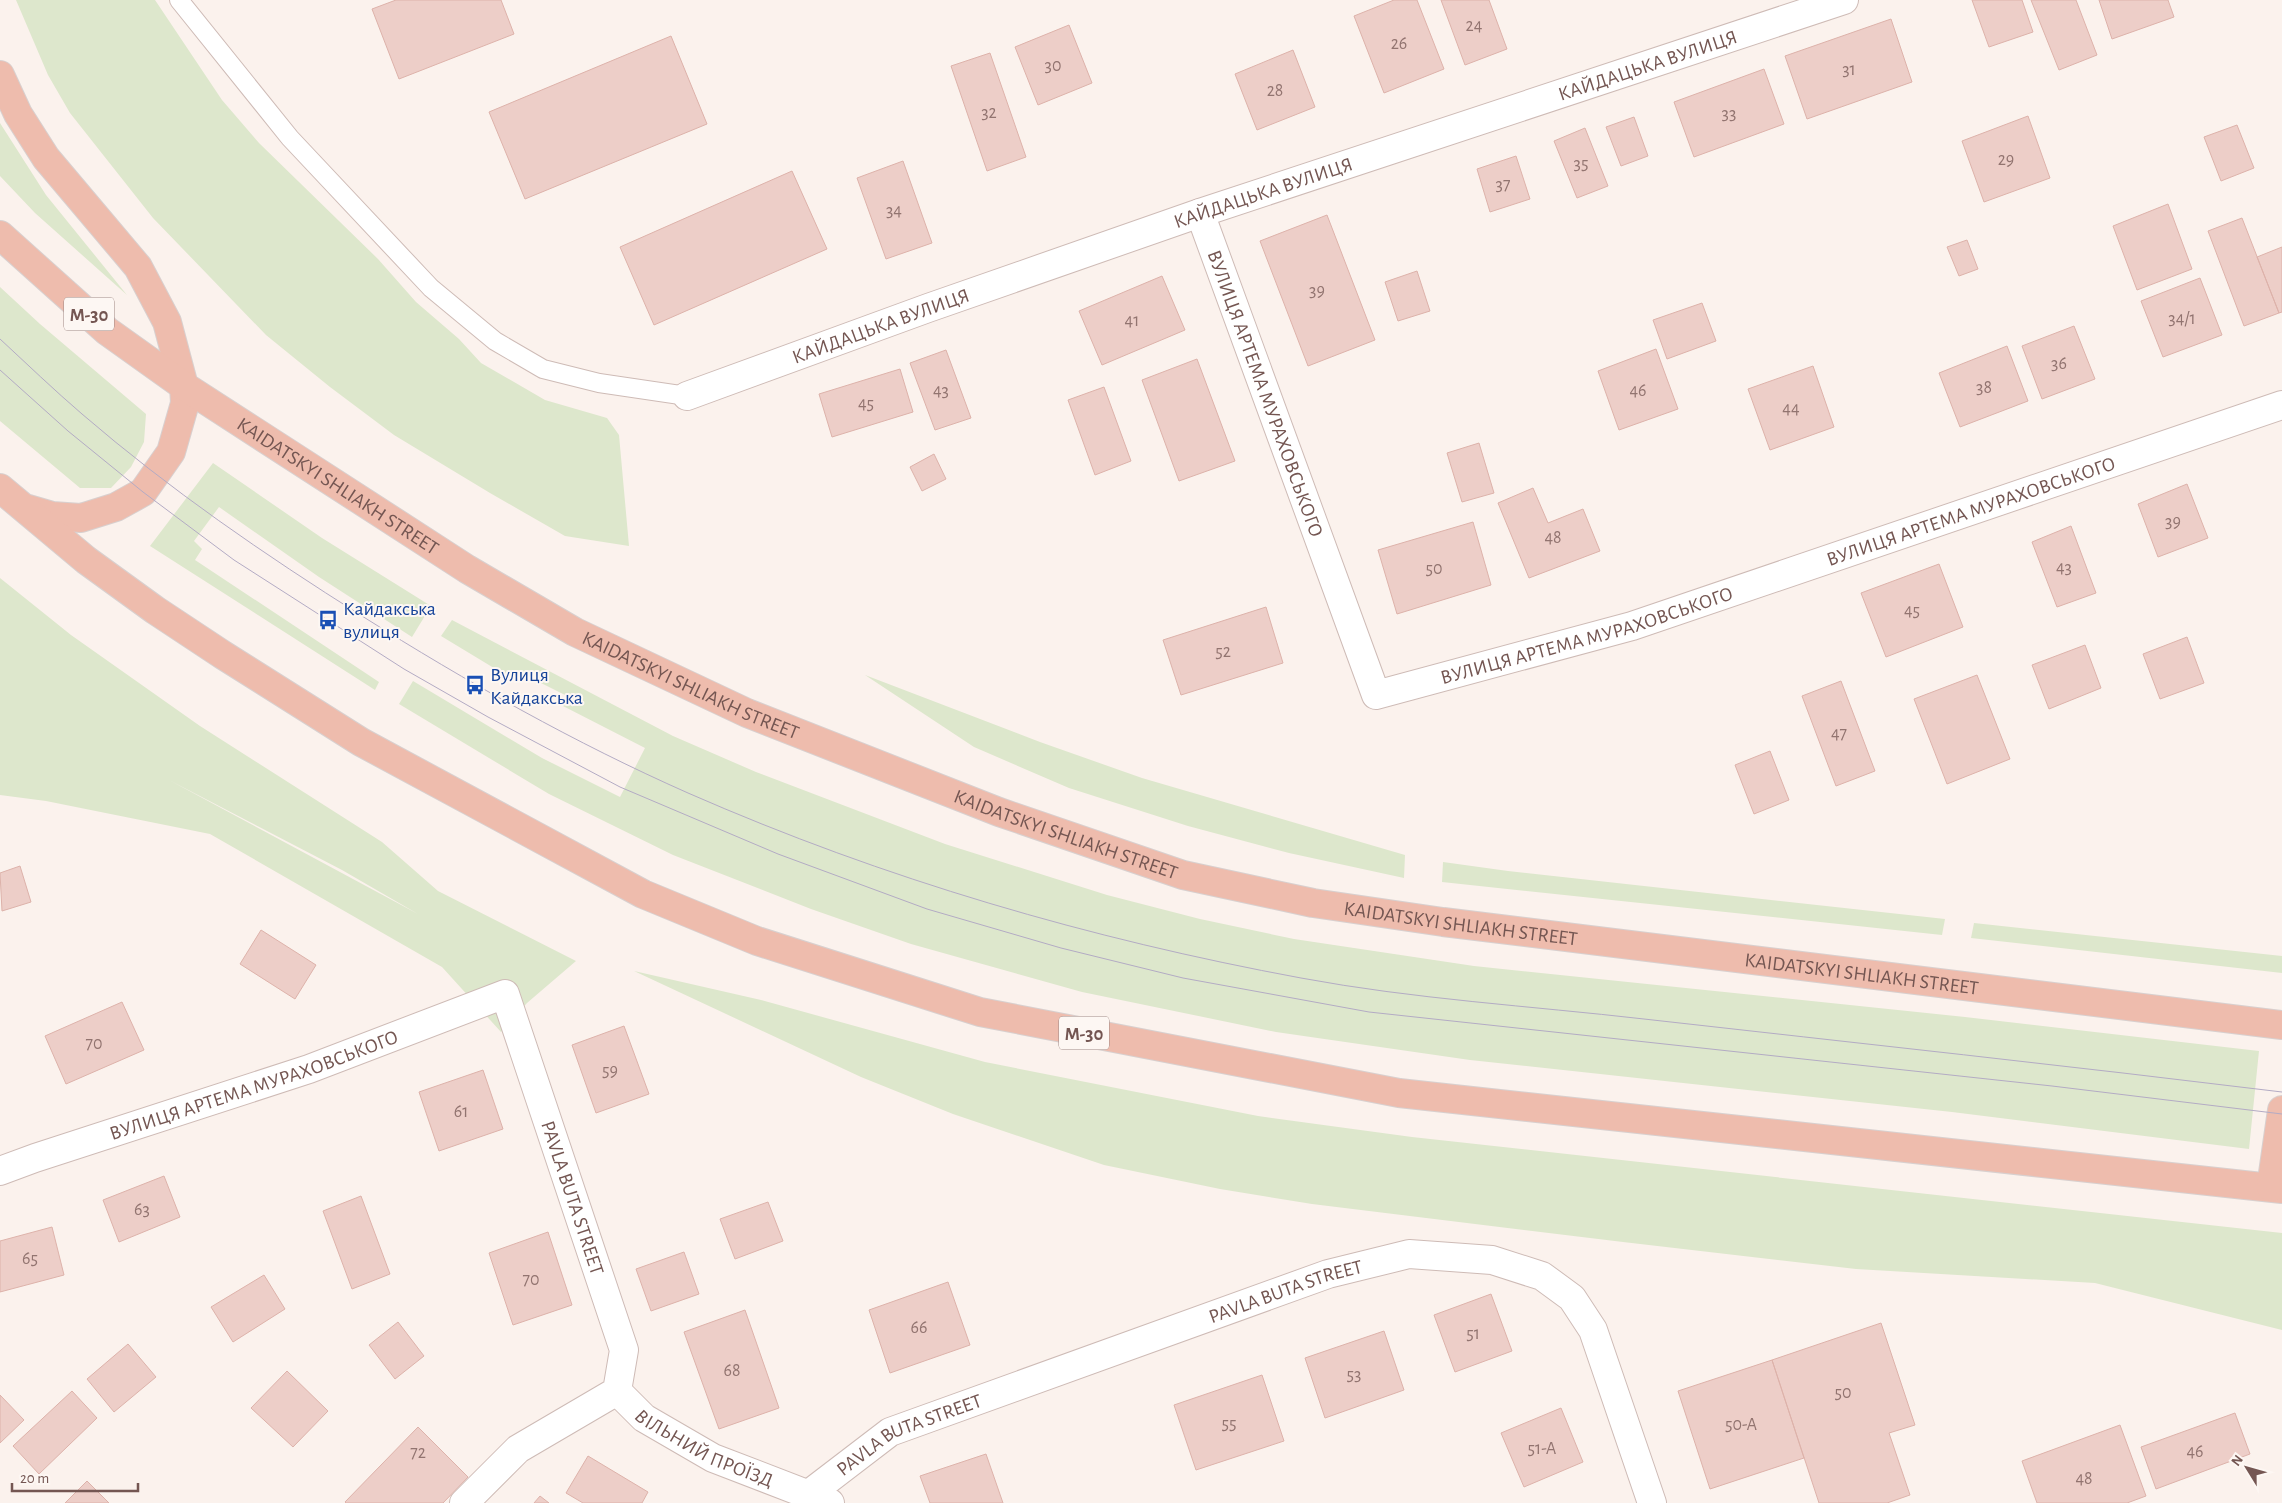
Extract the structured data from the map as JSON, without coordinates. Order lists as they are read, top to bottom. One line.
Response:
{"streets":{"highway":["М-30","KAIDATSKYI SHLIAKH STREET"],"street":["КАЙДАЦЬКА ВУЛИЦЯ","ВУЛИЦЯ АРТЕМА МУРАХОВСЬКОГО","PAVLA BUTA STREET","ВІЛЬНИЙ ПРОЇЗД"]},"crossings":[["КАЙДАЦЬКА ВУЛИЦЯ","ВУЛИЦЯ АРТЕМА МУРАХОВСЬКОГО"],["ВУЛИЦЯ АРТЕМА МУРАХОВСЬКОГО","PAVLA BUTA STREET"],["PAVLA BUTA STREET","ВІЛЬНИЙ ПРОЇЗД"]],"places":{"bus stop":["Кайдакська вулиця","Вулиця Кайдакська"]},"house_numbers":["24","26","30","31","28","32","33","29","35","37","34","39","34/1","41","36","38","43","46","45","44","39","48","43","50","45","52","47","70","59","61","63","65","70","66","51","68","53","50","55","50-А","51-А","46","72","48"],"scale_bar":"20 m","north":"top left"}
